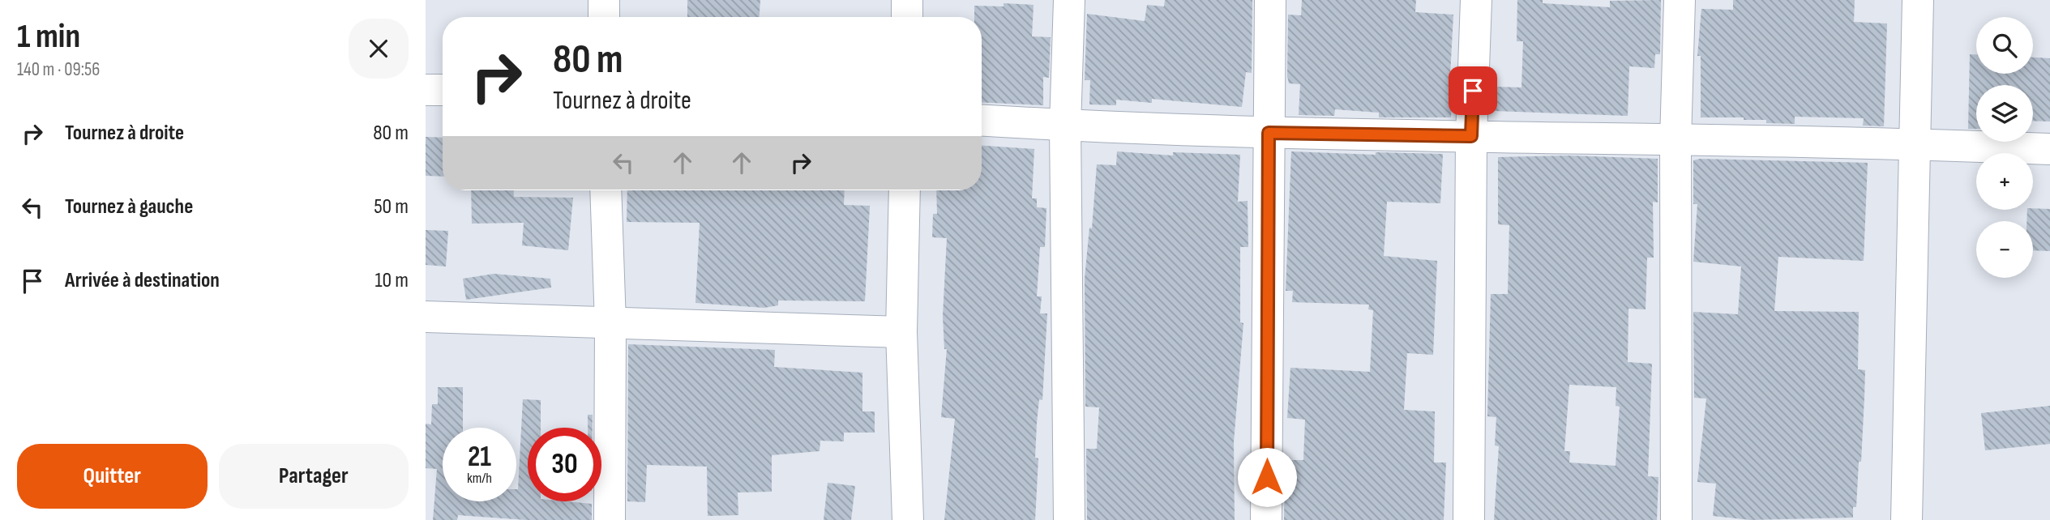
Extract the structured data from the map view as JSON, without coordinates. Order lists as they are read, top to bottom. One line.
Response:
{"page":{"heading":["1 min","140 m · 09:56"],"map_buttons":["+","−"],"turn":["80 m","Tournez à droite"],"list":[{"name":"Tournez à droite","value":"80 m"},{"name":"Tournez à gauche","value":"50 m"},{"name":"Arrivée à destination","value":"10 m"}],"speed":"21 km/h","limit":"30","buttons":["Quitter","Partager"]}}
